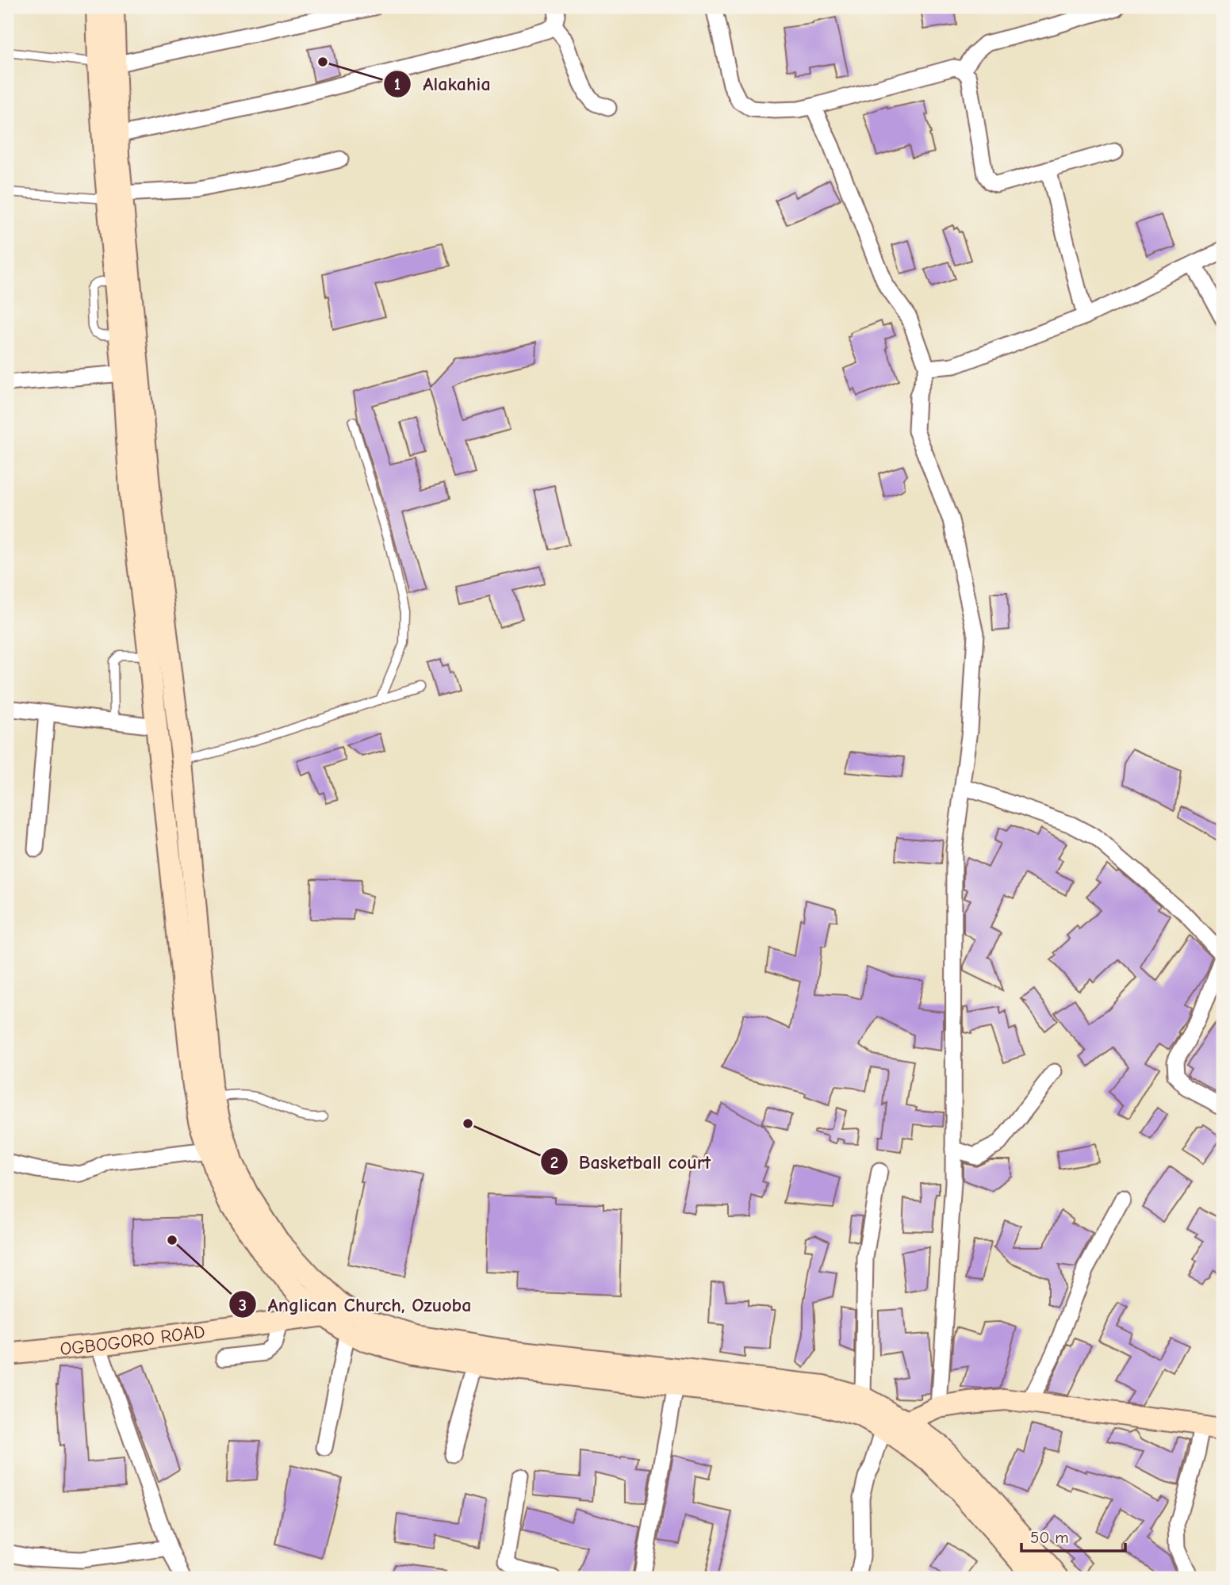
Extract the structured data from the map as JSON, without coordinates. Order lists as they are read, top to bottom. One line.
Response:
{"streets":{"main road":["OGBOGORO ROAD"]},"places":["Alakahia","Basketball court","Anglican Church, Ozuoba"],"scale_bar":"50 m"}
